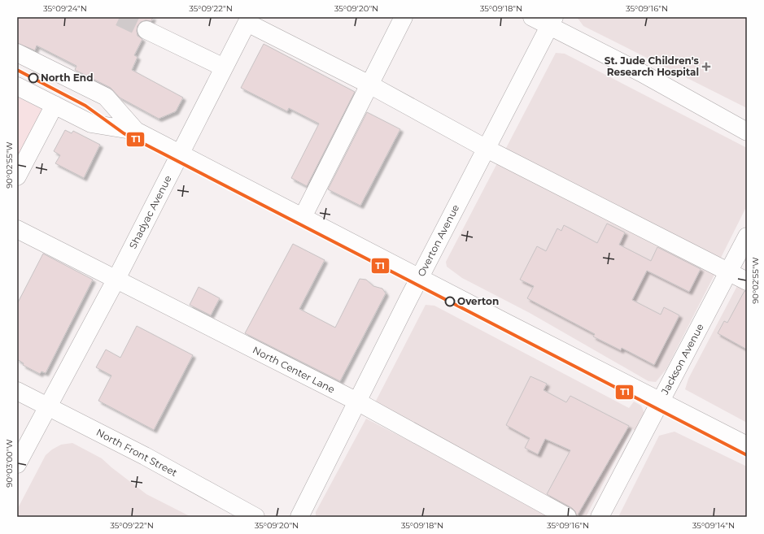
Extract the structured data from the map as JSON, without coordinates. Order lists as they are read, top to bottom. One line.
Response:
{"streets":{"street":["Shadyac Avenue","Overton Avenue","Jackson Avenue","North Center Lane","North Front Street"]},"crossings":[["Shadyac Avenue","North Center Lane"],["Shadyac Avenue","North Front Street"],["Overton Avenue","North Center Lane"]],"places":{"health":["St. Jude Children's Research Hospital"],"other":["North End","Overton"]},"lines":["transit line T1"],"coordinates":["35°09'24\"N","35°09'22\"N","35°09'20\"N","35°09'18\"N","35°09'16\"N","90°02'55\"W","90°03'00\"W","35°09'14\"N"]}
